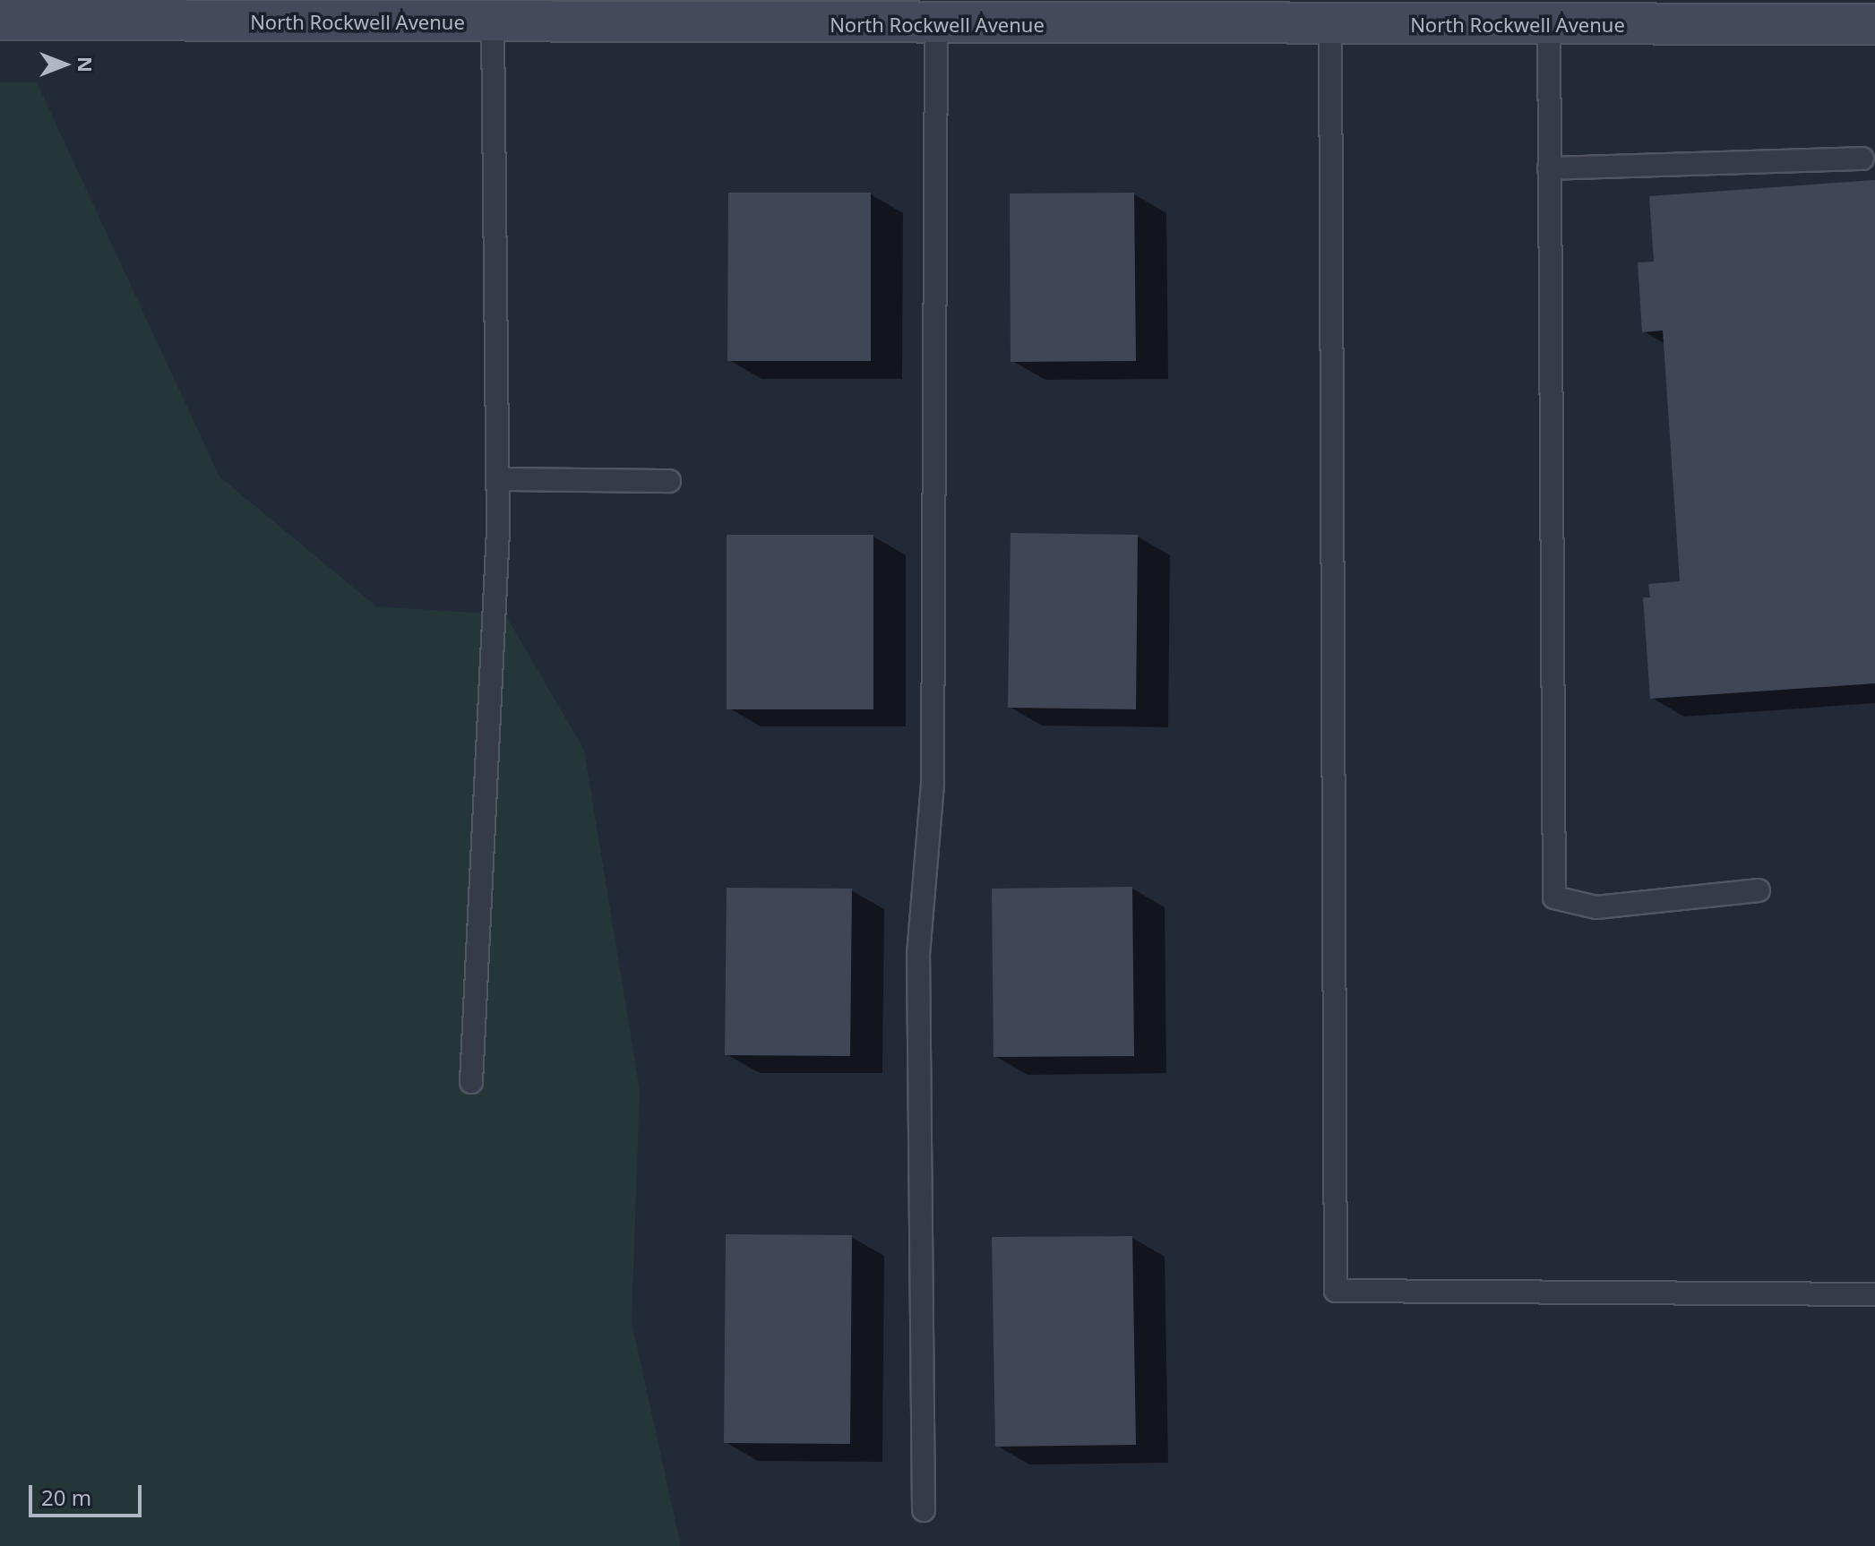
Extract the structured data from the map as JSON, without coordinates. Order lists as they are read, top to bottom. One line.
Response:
{"streets":{"main road":["North Rockwell Avenue"]},"scale_bar":"20 m","north":"right"}
